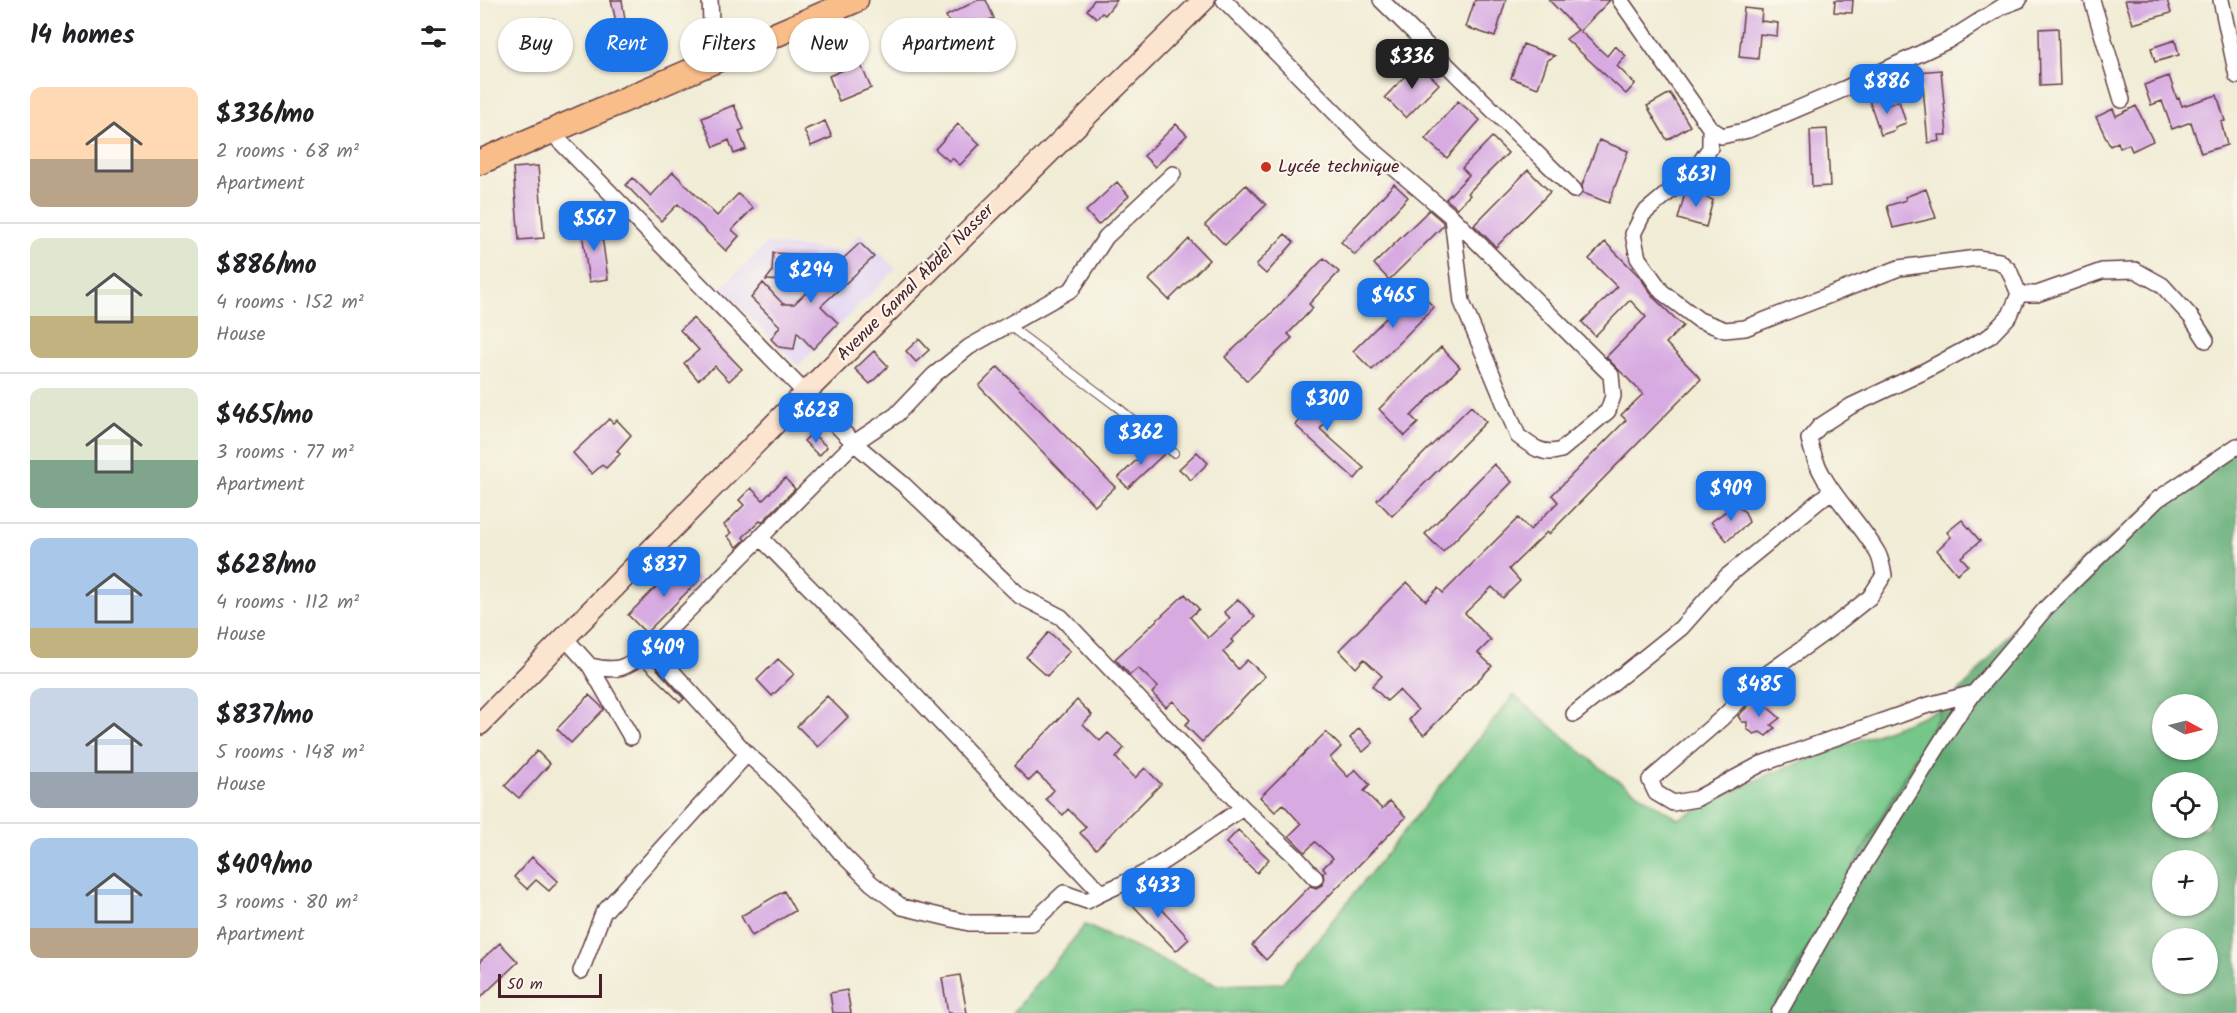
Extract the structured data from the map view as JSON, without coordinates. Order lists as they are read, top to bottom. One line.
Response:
{"streets":{"street":["Avenue Gamal Abdel Nasser"]},"places":["Lycée technique"],"scale_bar":"50 m","north":"right","page":{"heading":"14 homes","chip":["Buy","Rent","Filters","New","Apartment"],"price":["$336","$886","$631","$567","$294","$465","$300","$628","$362","$909","$837","$409","$485","$433"],"list":[{"name":"$336/mo","note":"2 rooms · 68 m² · Apartment"},{"name":"$886/mo","note":"4 rooms · 152 m² · House"},{"name":"$465/mo","note":"3 rooms · 77 m² · Apartment"},{"name":"$628/mo","note":"4 rooms · 112 m² · House"},{"name":"$837/mo","note":"5 rooms · 148 m² · House"},{"name":"$409/mo","note":"3 rooms · 80 m² · Apartment"}],"map_buttons":["+","−"],"scale":"50 m"}}
